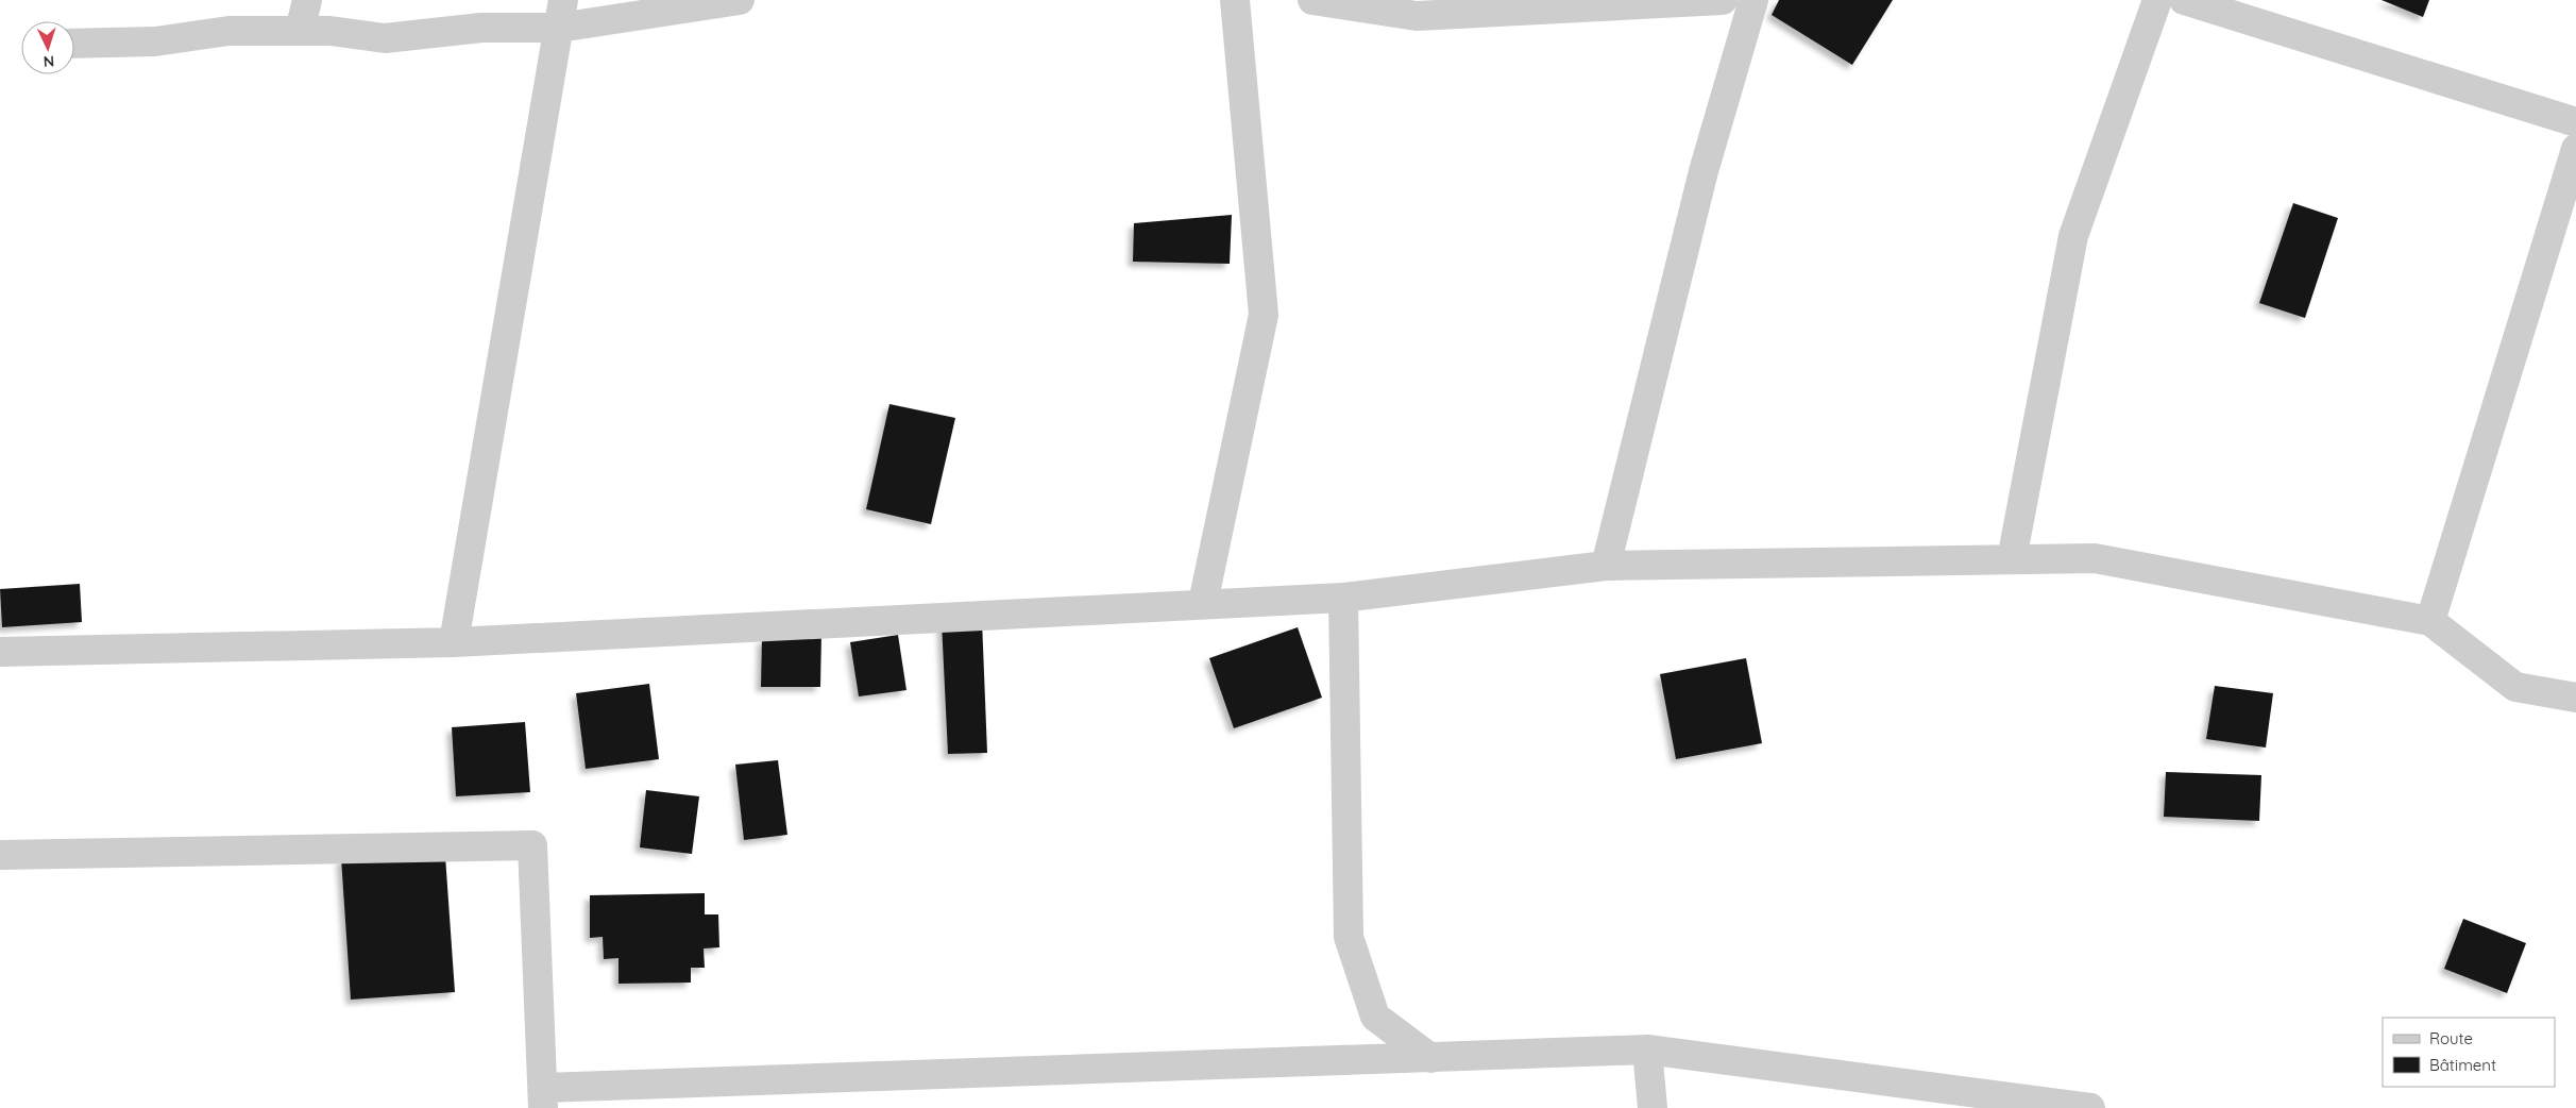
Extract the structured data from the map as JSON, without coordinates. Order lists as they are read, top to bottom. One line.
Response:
{"legend":["Route","Bâtiment"],"north":"bottom"}
